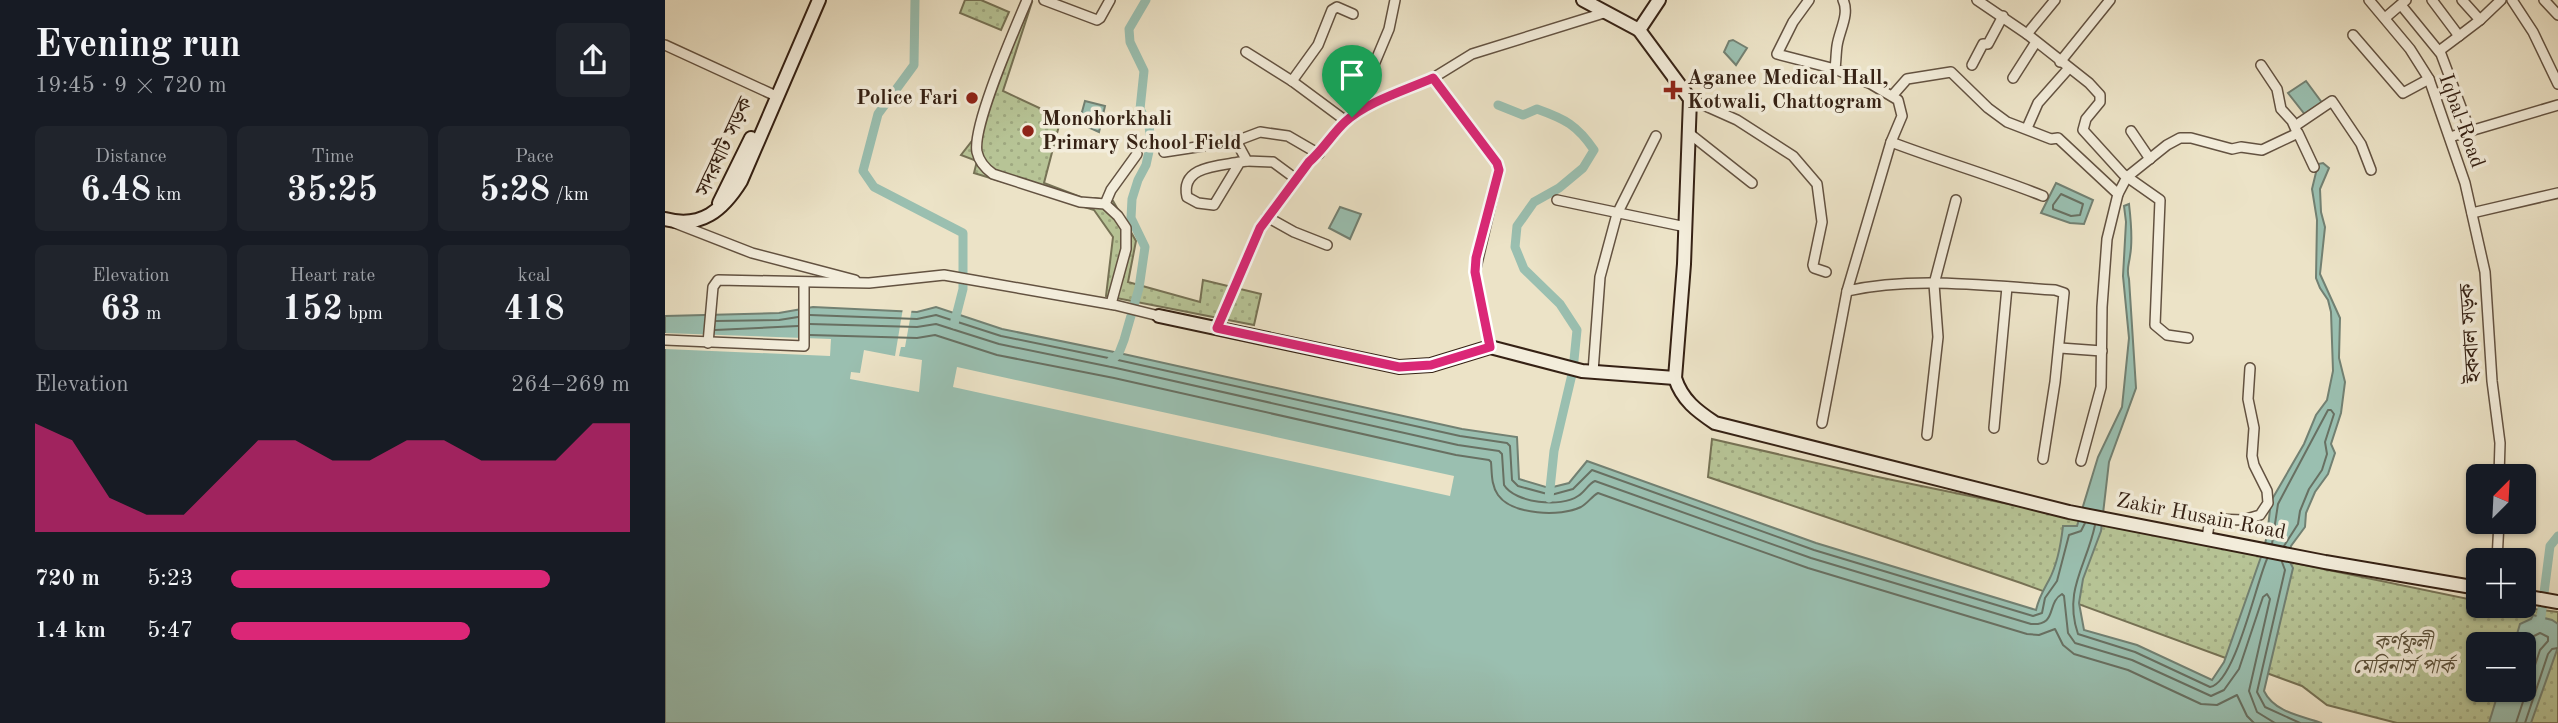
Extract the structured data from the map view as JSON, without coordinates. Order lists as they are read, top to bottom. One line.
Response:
{"streets":{"street":["Iqbal Road","সদরঘাট সড়ক","ইকবাল সড়ক","Zakir Husain Road"]},"crossings":[["Iqbal Road","ইকবাল সড়ক"]],"parks":["কর্ণফুলী মেরিনার্স পার্ক"],"places":{"health":["Aganee Medical Hall, Kotwali, Chattogram"],"other":["Police Fari","Monohorkhali Primary School Field"]},"north":"top right","page":{"heading":["Evening run","19:45 · 9 × 720 m"],"stats":[["Distance","6.48 km"],["Time","35:25"],["Pace","5:28 /km"],["Elevation","63 m"],["Heart rate","152 bpm"],["kcal","418"]],"chart":["Elevation","264–269 m"],"map_buttons":["+","−"],"list":[{"name":"720 m","note":"5:23"},{"name":"1.4 km","note":"5:47"}]}}
